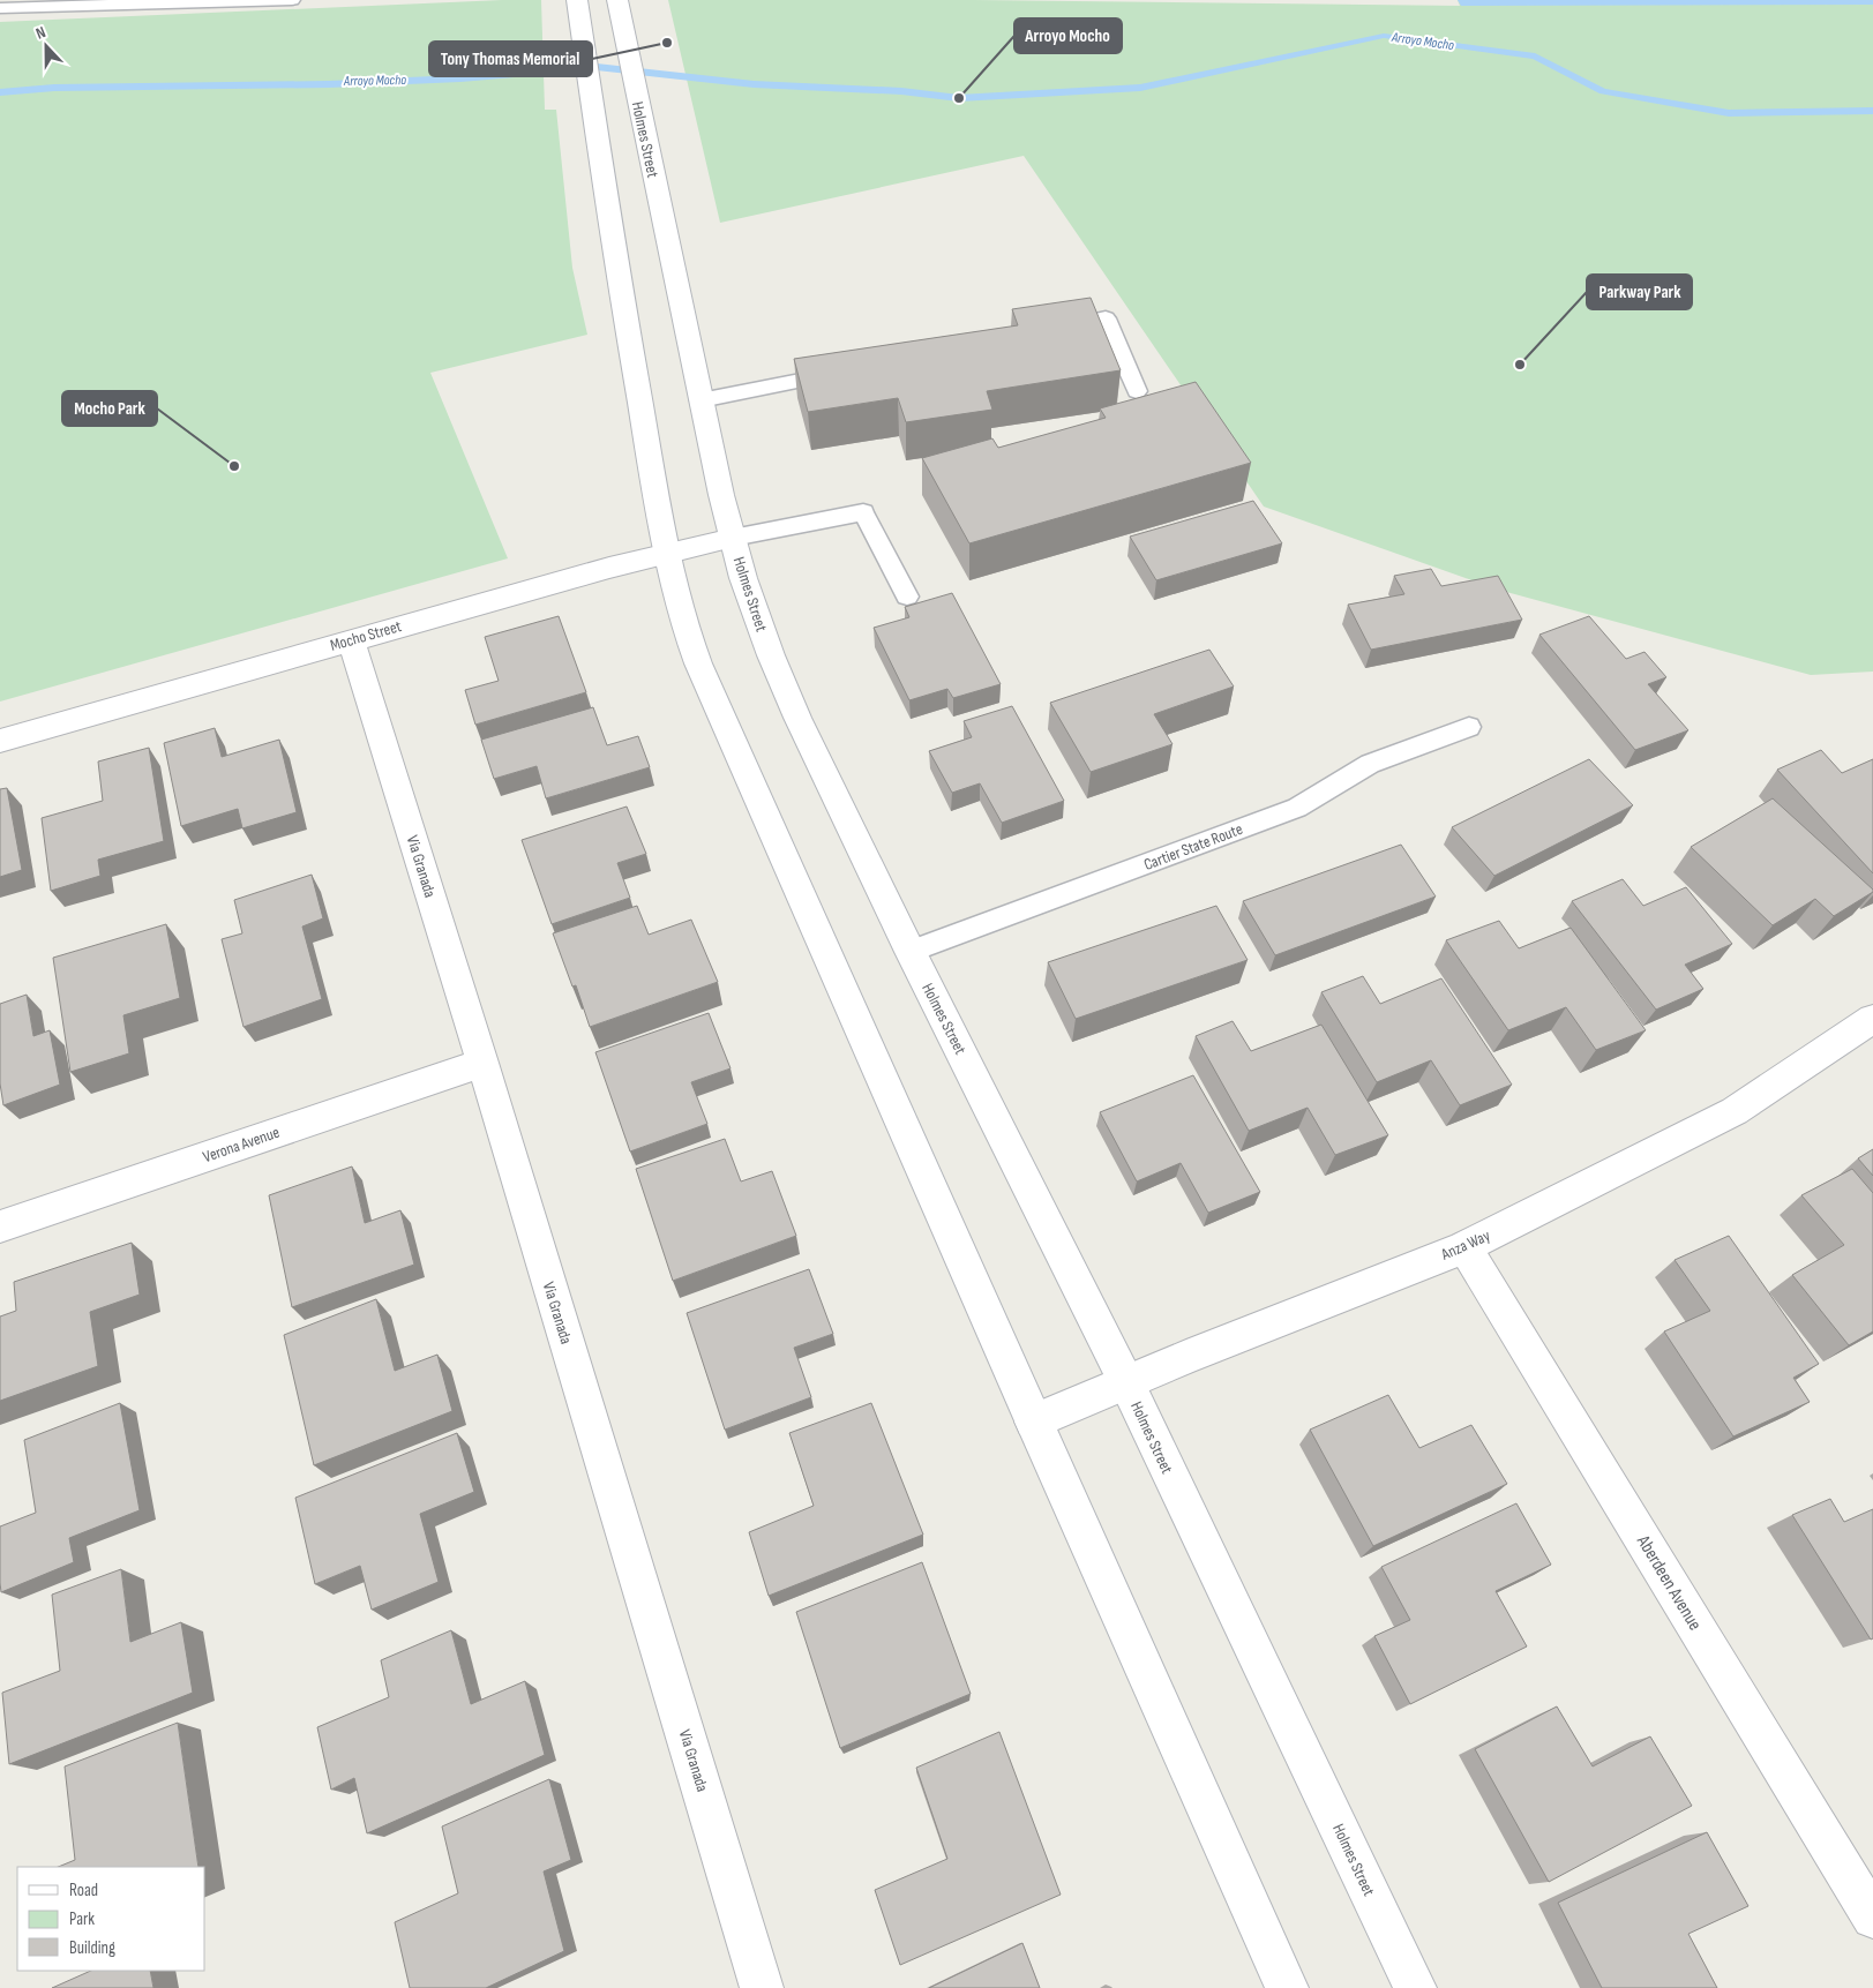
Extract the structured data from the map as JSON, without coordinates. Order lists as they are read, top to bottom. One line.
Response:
{"streets":{"main road":["Holmes Street","Mocho Street","Via Granada","Verona Avenue","Anza Way","Aberdeen Avenue"],"lane":["Cartier State Route"]},"crossings":[["Holmes Street","Mocho Street"],["Holmes Street","Cartier State Route"],["Holmes Street","Anza Way"],["Mocho Street","Via Granada"],["Via Granada","Verona Avenue"],["Anza Way","Aberdeen Avenue"]],"water":["Arroyo Mocho"],"places":["Tony Thomas Memorial","Arroyo Mocho","Parkway Park","Mocho Park"],"legend":["Road","Park","Building"],"north":"top"}
